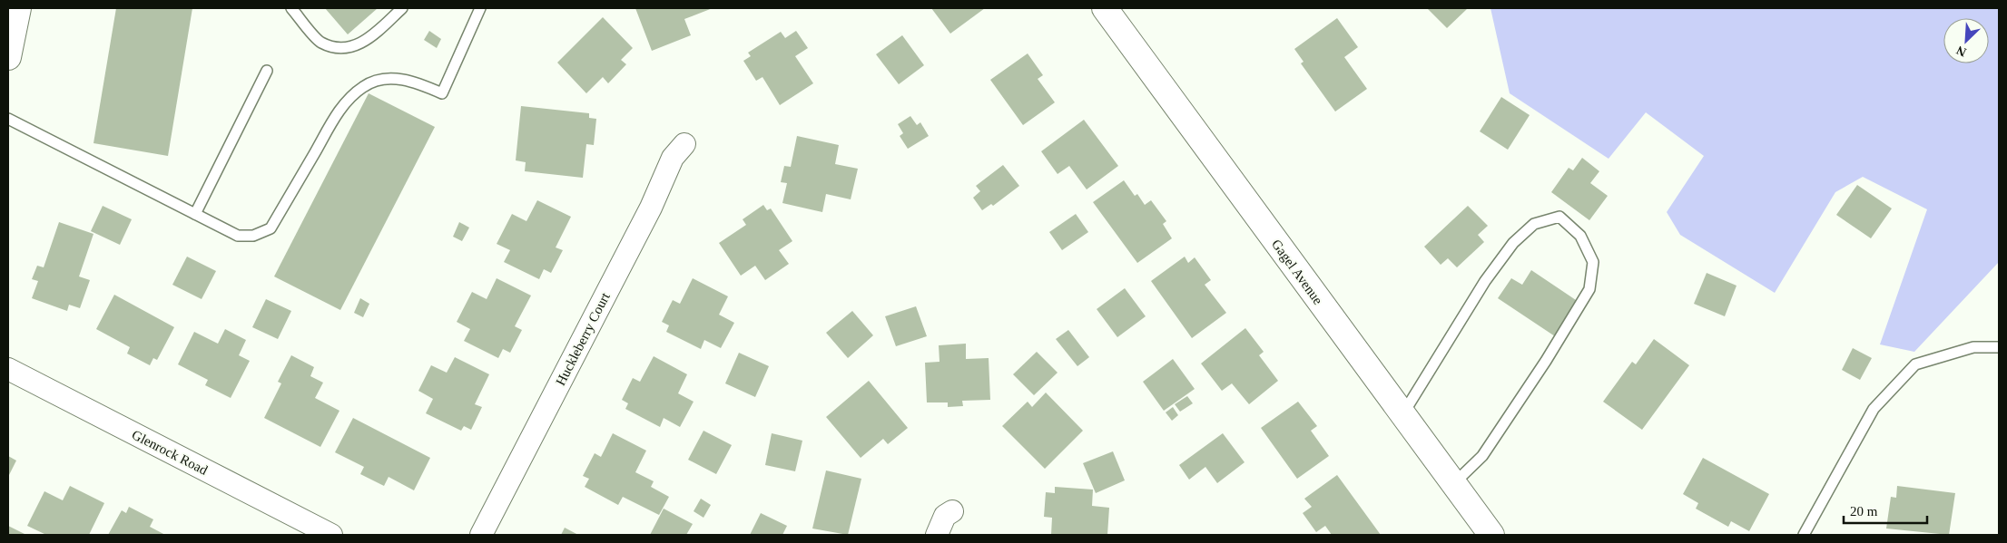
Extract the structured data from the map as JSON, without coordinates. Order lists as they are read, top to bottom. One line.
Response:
{"streets":{"street":["Gagel Avenue","Huckleberry Court","Glenrock Road"]},"scale_bar":"20 m","north":"bottom left"}
